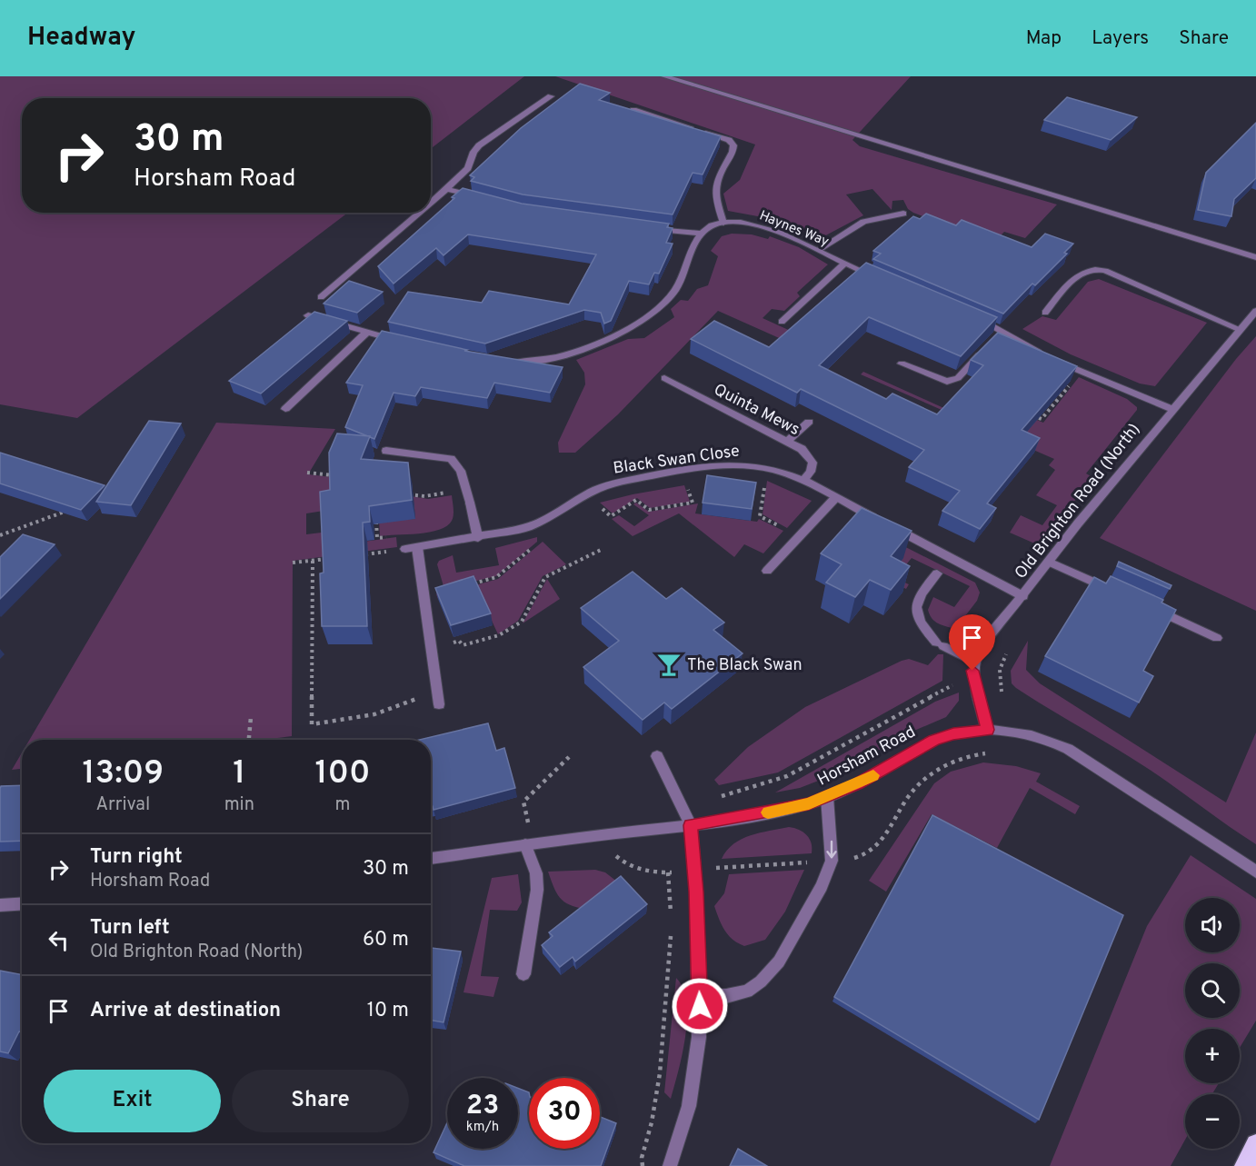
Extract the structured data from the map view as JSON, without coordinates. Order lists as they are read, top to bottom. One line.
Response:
{"streets":{"street":["Haynes Way","Quinta Mews","Black Swan Close","Old Brighton Road (North)","Horsham Road"]},"crossings":[["Quinta Mews","Black Swan Close"],["Black Swan Close","Old Brighton Road (North)"]],"places":{"bar":["The Black Swan"]},"page":{"header":"Headway","nav":["Map","Layers","Share"],"turn":["30 m","Horsham Road"],"eta":["13:09","Arrival","1","min","100","m"],"list":[{"name":"Turn right","note":"Horsham Road","value":"30 m"},{"name":"Turn left","note":"Old Brighton Road (North)","value":"60 m"},{"name":"Arrive at destination","value":"10 m"}],"map_buttons":["+","−"],"buttons":["Exit","Share"],"speed":"23 km/h","limit":"30"}}
